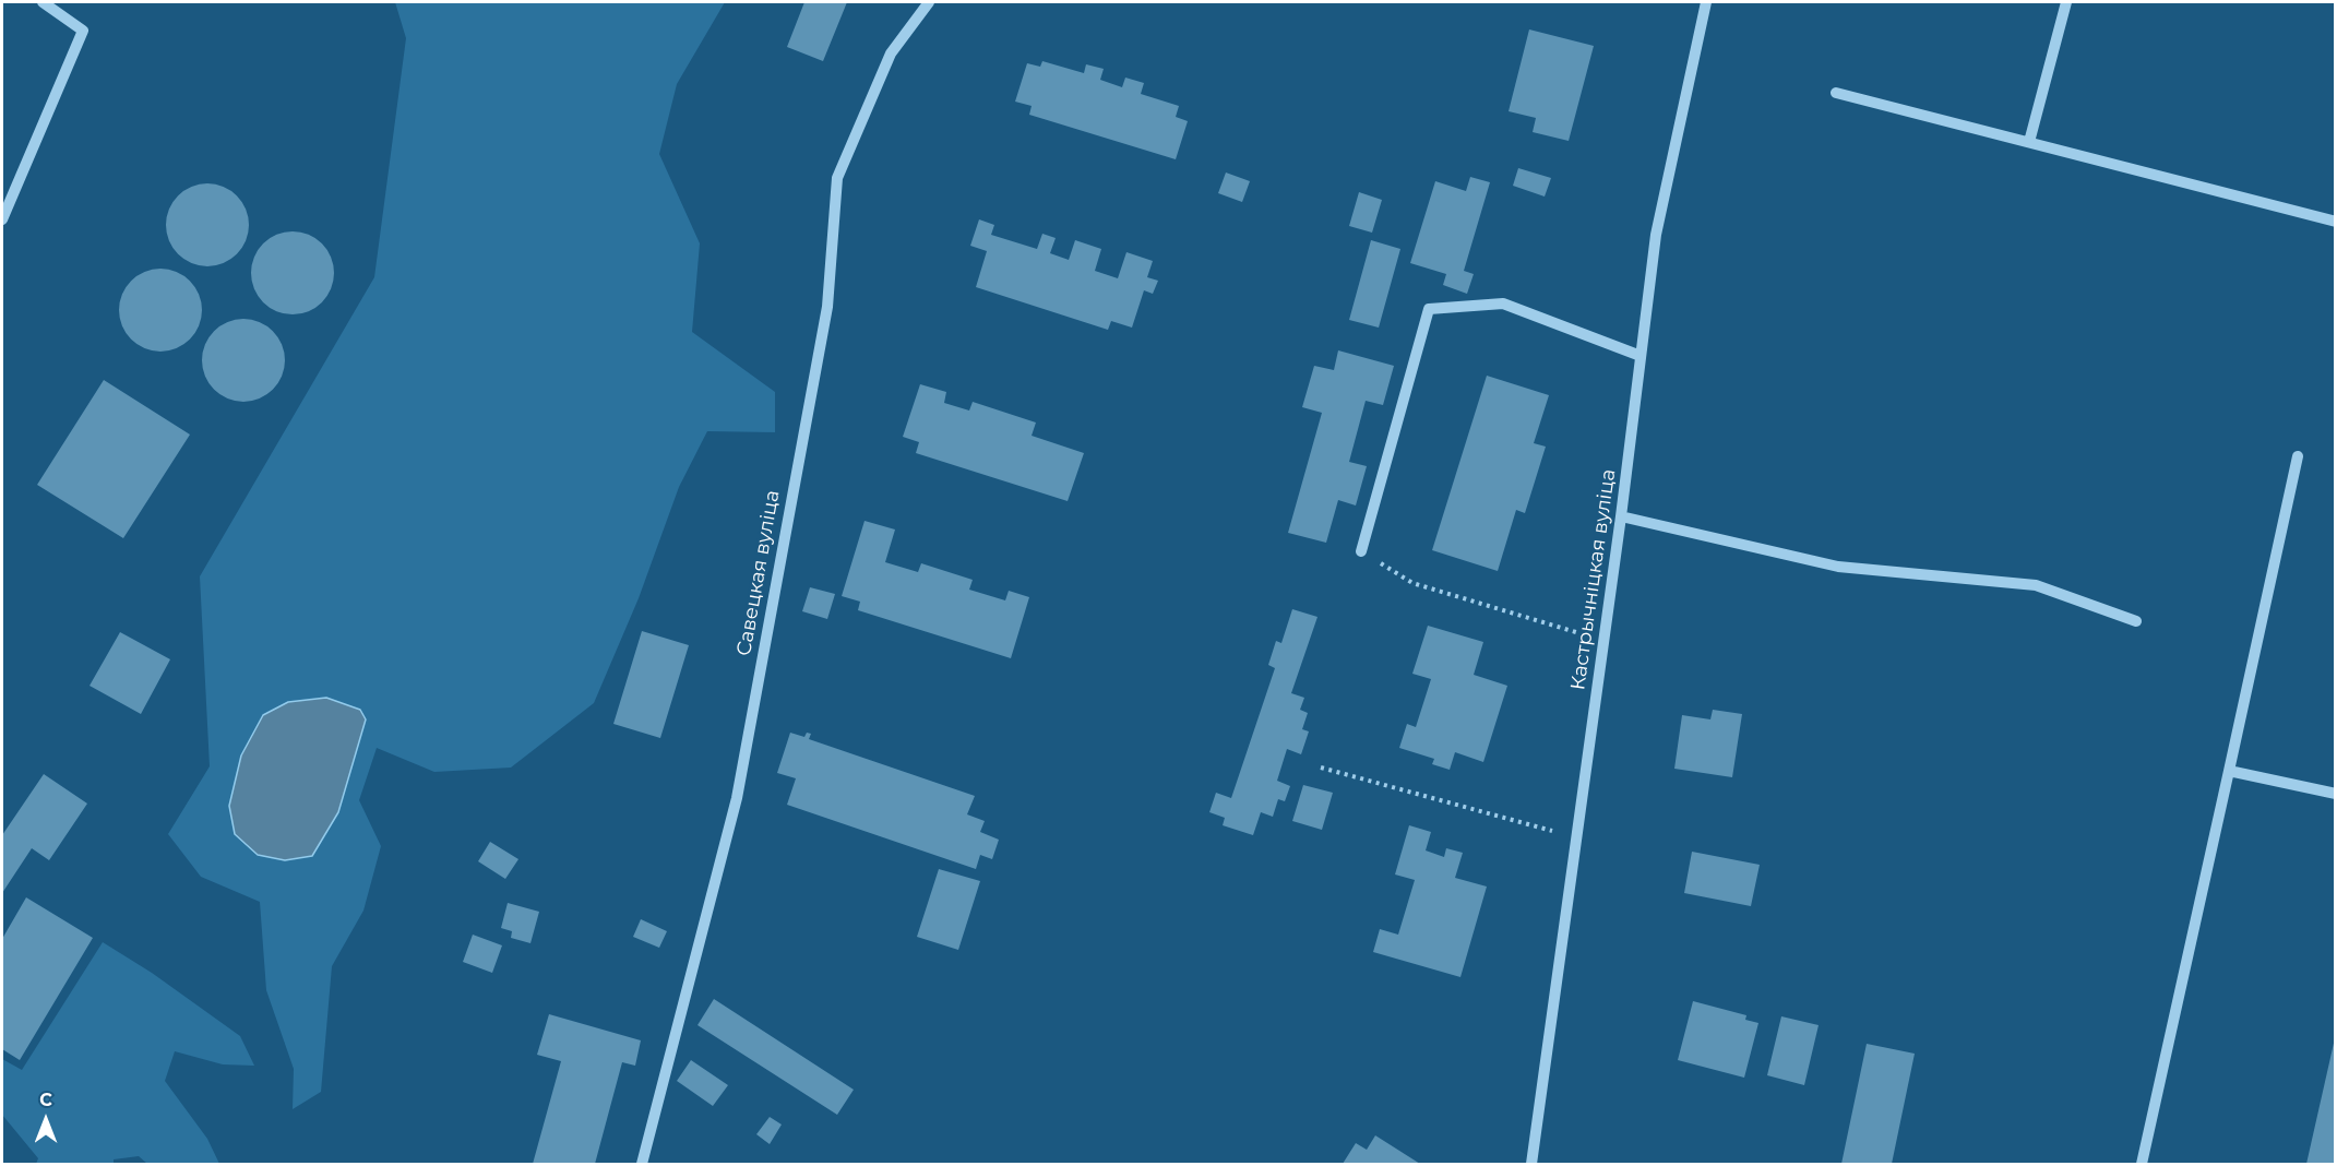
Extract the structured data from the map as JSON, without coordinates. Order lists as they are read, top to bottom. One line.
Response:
{"streets":{"street":["Савецкая вуліца","Кастрычніцкая вуліца"]},"north":"top"}
